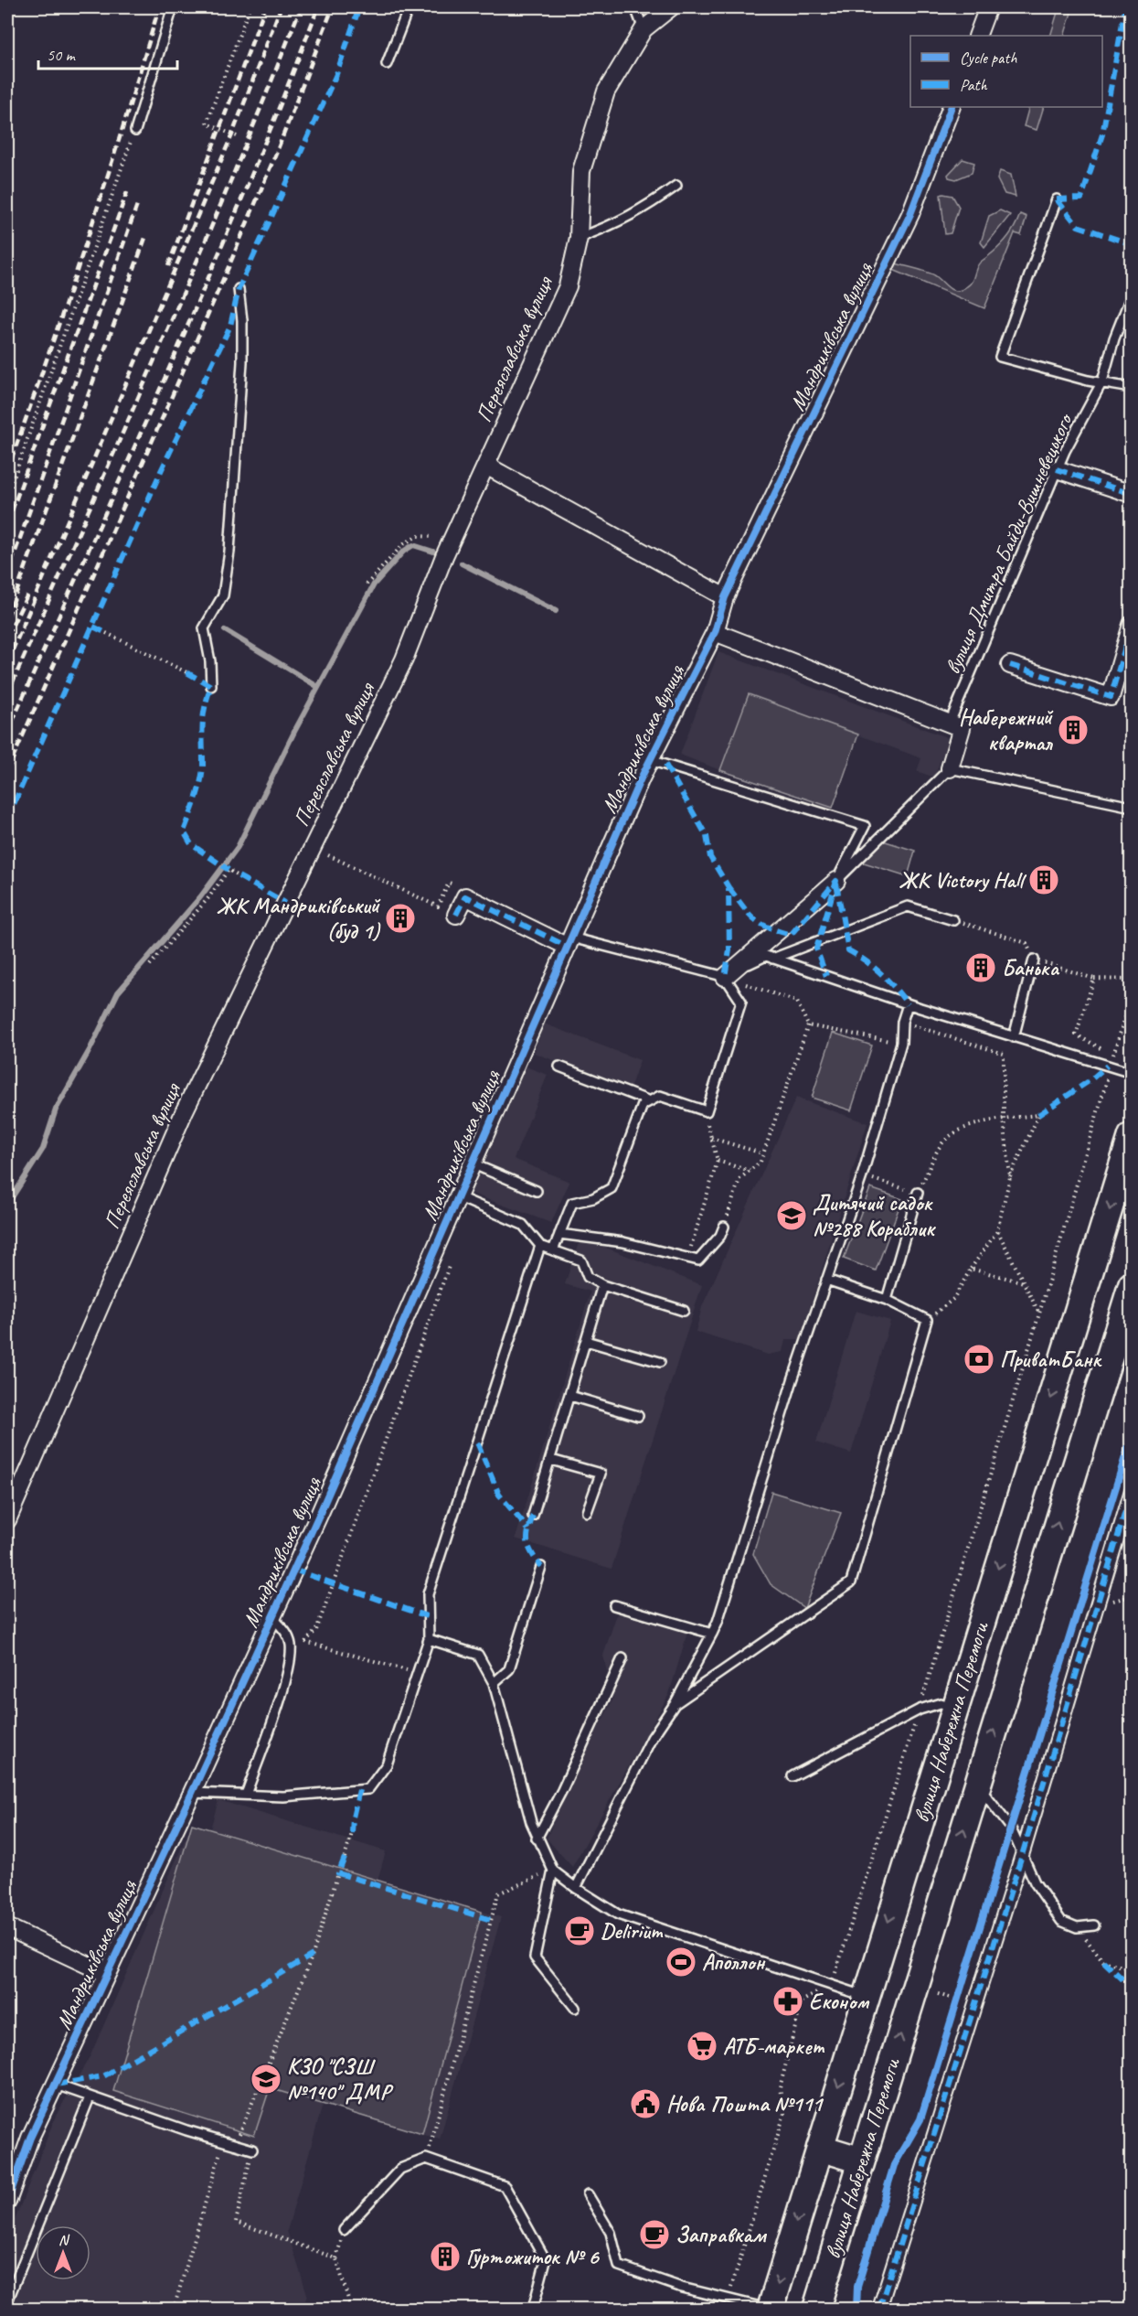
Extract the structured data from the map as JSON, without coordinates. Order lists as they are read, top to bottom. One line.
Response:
{"streets":{"main road":["вулиця Набережна Перемоги"],"street":["Мандриківська вулиця","Переяславська вулиця"],"lane":["вулиця Дмитра Байди-Вишневецького"]},"places":{"building":["Набережний квартал","ЖК Victory Hall","ЖК Мандриківський (буд 1)","Банька","Гуртожиток № 6"],"school or university":["Дитячий садок №288 Кораблик","КЗО \"СЗШ №140\" ДМР"],"bank":["ПриватБанк"],"cafe":["Delirium","Заправкам"],"sports":["Аполлон"],"pharmacy":["Економ"],"supermarket":["АТБ-маркет"],"public building":["Нова Пошта №111"]},"legend":["Cycle path","Path"],"scale_bar":"50 m","north":"top"}
